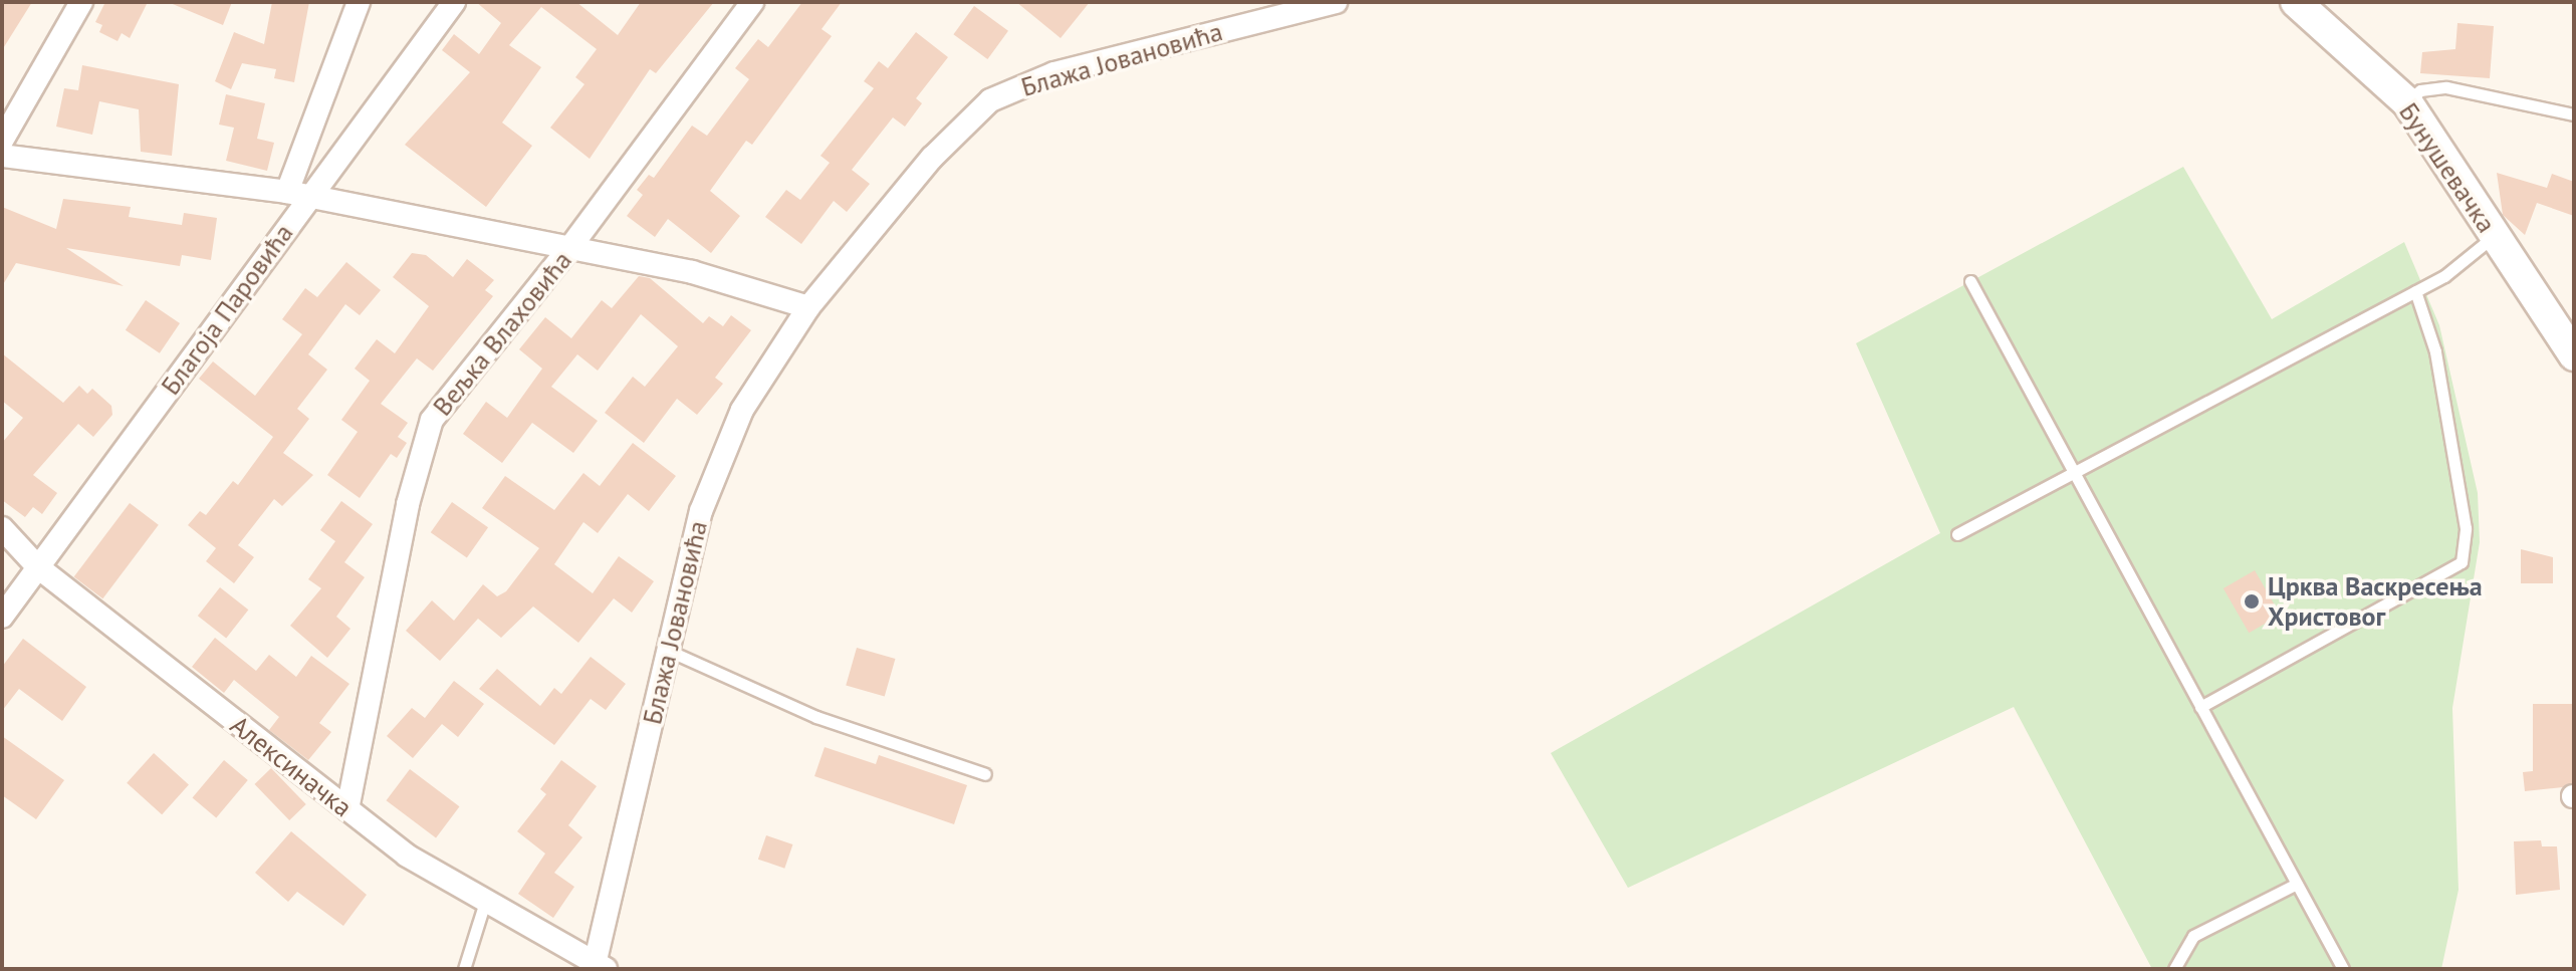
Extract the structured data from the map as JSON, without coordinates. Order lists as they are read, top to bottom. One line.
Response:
{"streets":{"street":["Блажа Јовановића","Бунушевачка","Благоја Паровића","Вељка Влаховића","Алексиначка"]},"crossings":[["Блажа Јовановића","Алексиначка"],["Благоја Паровића","Алексиначка"],["Вељка Влаховића","Алексиначка"]],"places":["Црква Васкресења Христовог"]}
